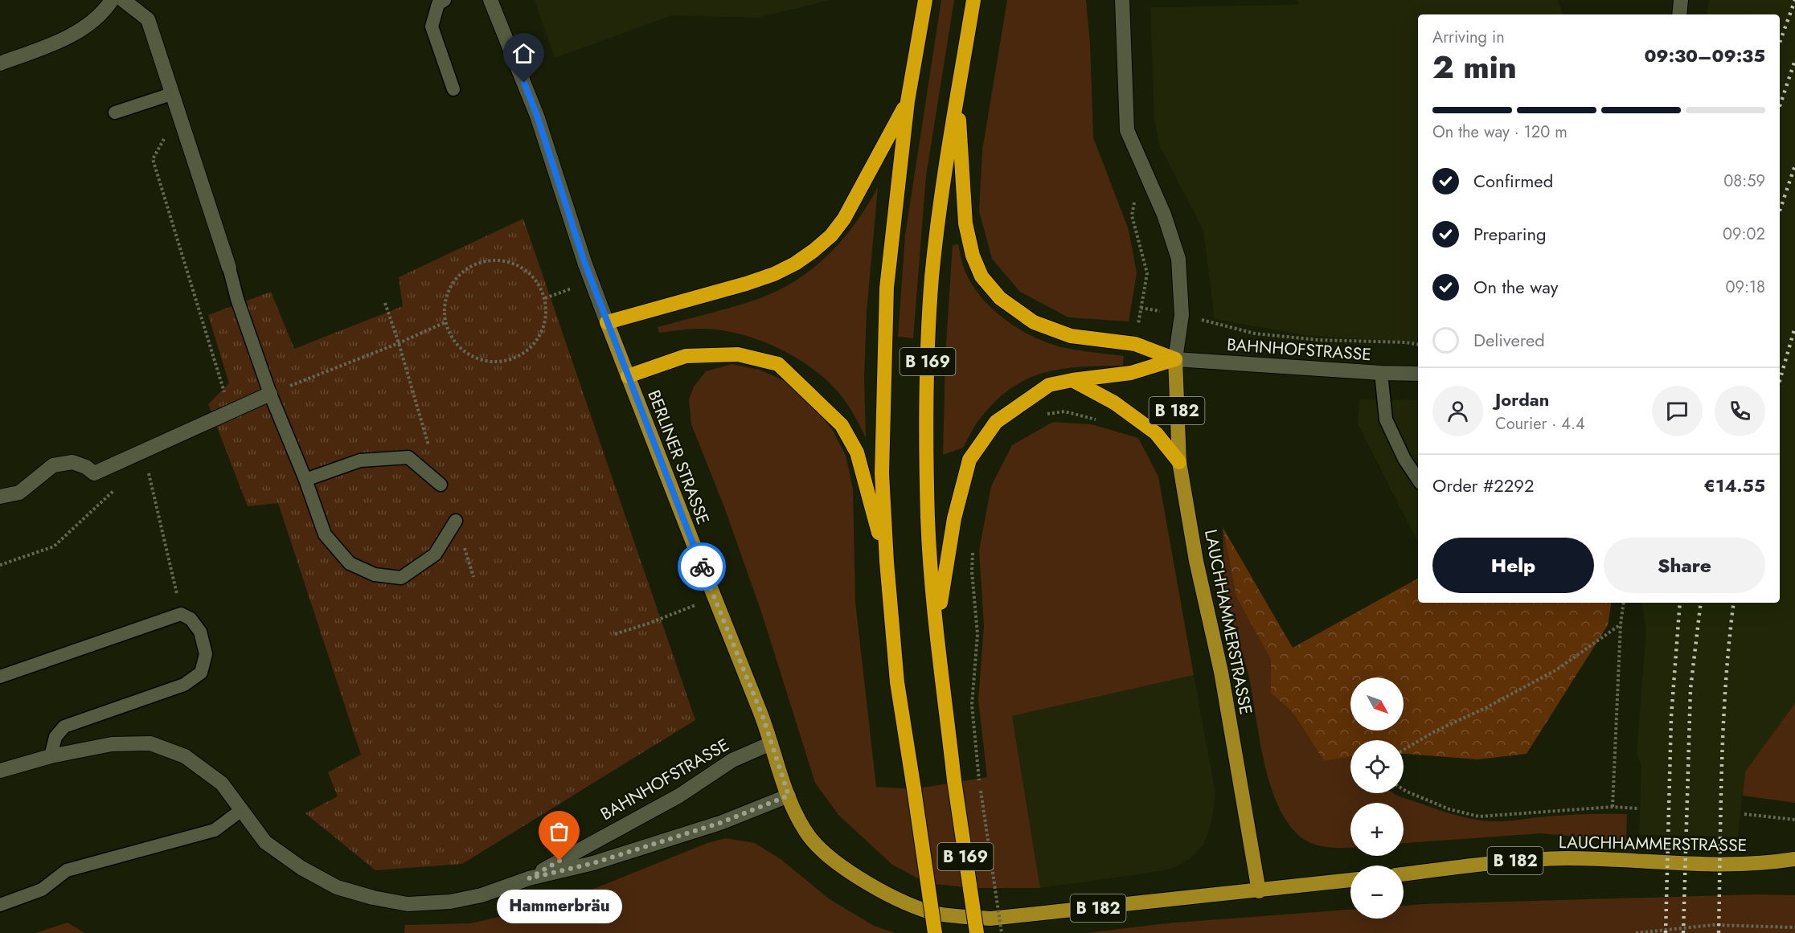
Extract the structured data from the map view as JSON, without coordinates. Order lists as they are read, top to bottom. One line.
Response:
{"streets":{"highway":["B 169"],"main road":["B 182","BERLINER STRASSE","LAUCHHAMMERSTRASSE"],"street":["BAHNHOFSTRASSE"]},"crossings":[["BAHNHOFSTRASSE","BERLINER STRASSE"],["BAHNHOFSTRASSE","LAUCHHAMMERSTRASSE"],["B 182","BERLINER STRASSE"],["B 182","LAUCHHAMMERSTRASSE"],["BERLINER STRASSE","LAUCHHAMMERSTRASSE"]],"places":["Hammerbräu"],"north":"bottom right","page":{"heading":["2 min","Arriving in","09:30–09:35"],"panel":["Jordan","Courier · 4.4","Order #2292","€14.55"],"bar":"On the way · 120 m","list":[["Confirmed","08:59"],["Preparing","09:02"],["On the way","09:18"],"Delivered"],"buttons":["Help","Share"],"map_buttons":["+","−"],"bubble":"Hammerbräu"}}
